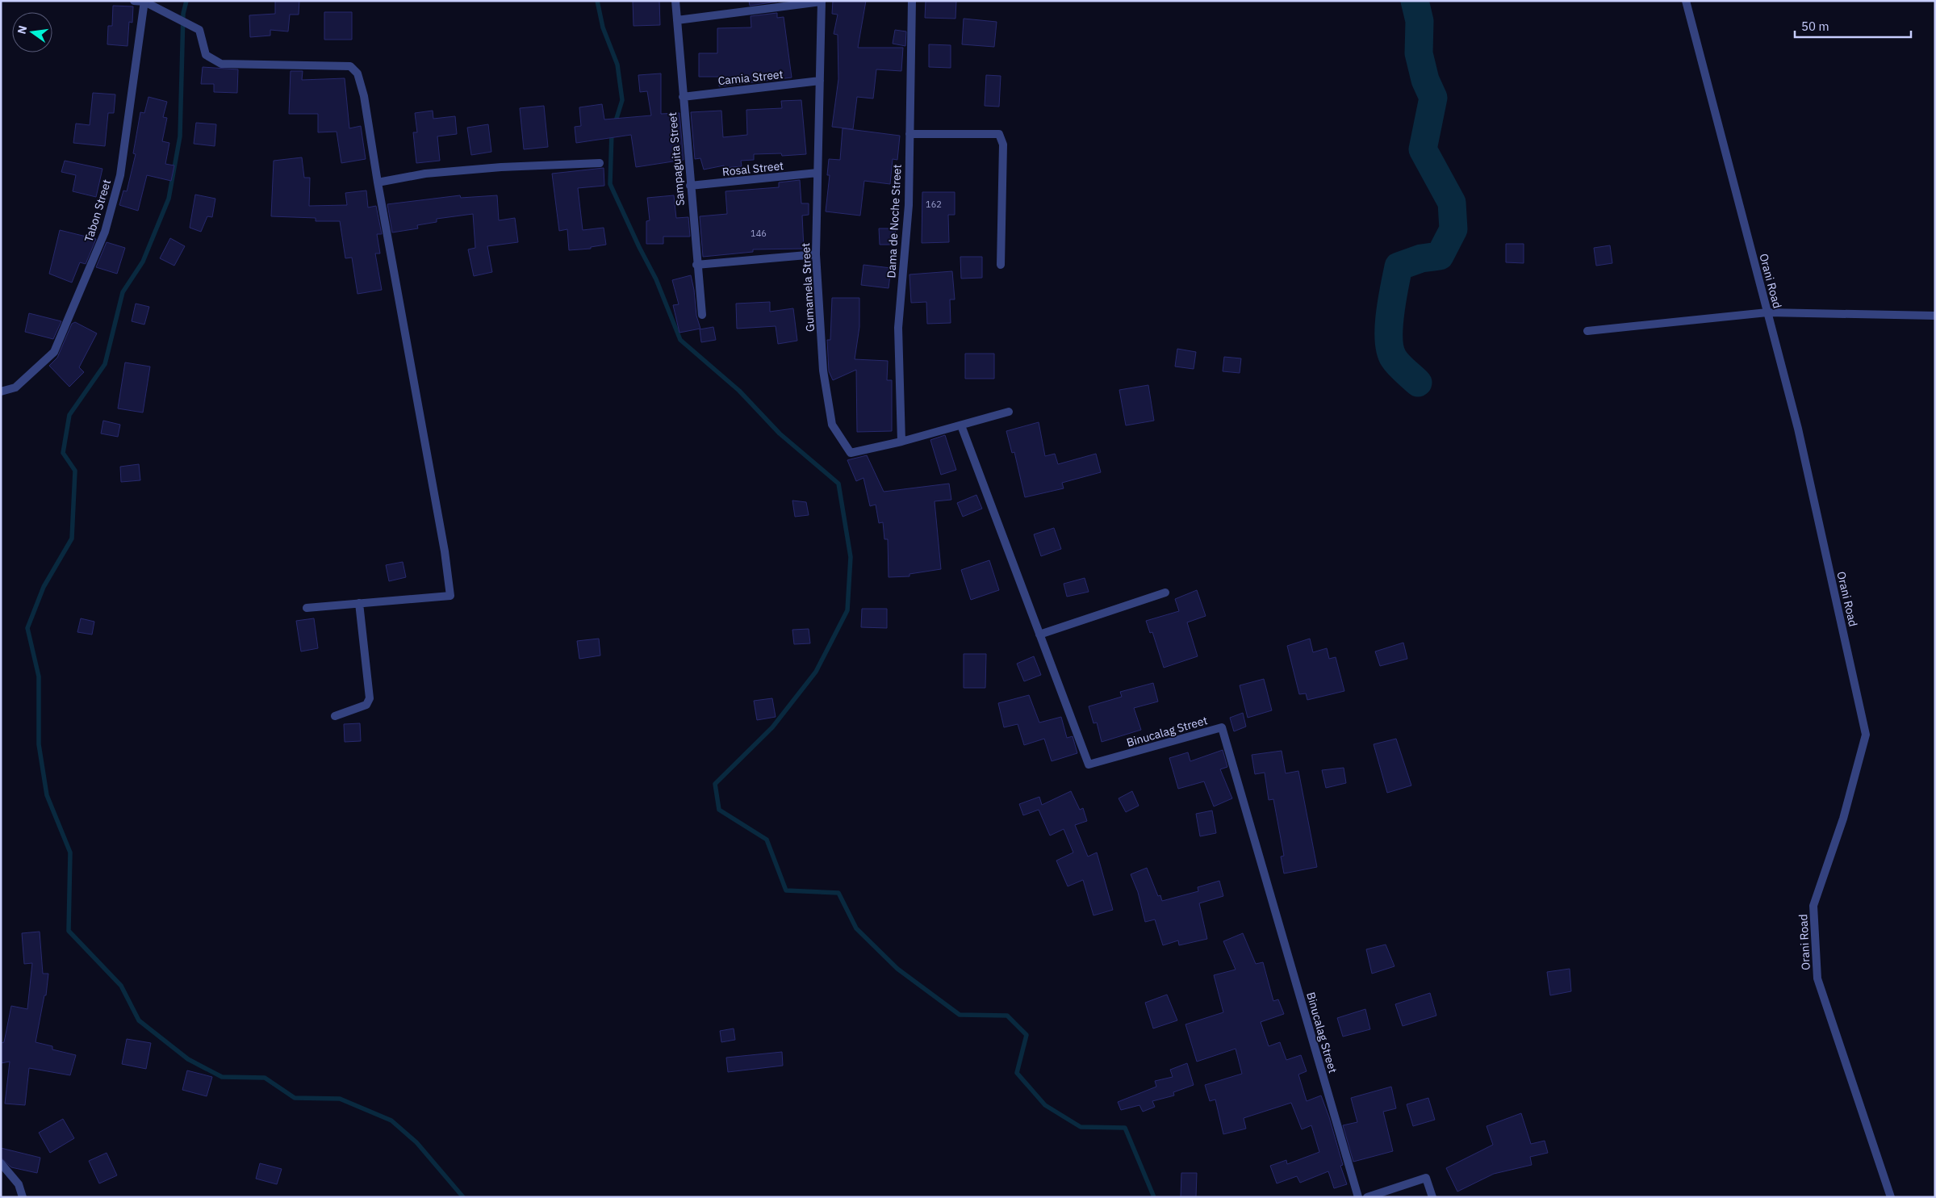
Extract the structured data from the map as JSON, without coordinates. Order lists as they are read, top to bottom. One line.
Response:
{"streets":{"street":["Camia Street","Sampaguita Street","Rosal Street","Tabon Street","Dama de Noche Street","Orani Road","Gumamela Street","Binucalag Street"]},"crossings":[["Camia Street","Sampaguita Street"],["Camia Street","Gumamela Street"],["Sampaguita Street","Rosal Street"],["Rosal Street","Gumamela Street"],["Dama de Noche Street","Gumamela Street"],["Gumamela Street","Binucalag Street"]],"house_numbers":["162","146"],"scale_bar":"50 m","north":"left"}
